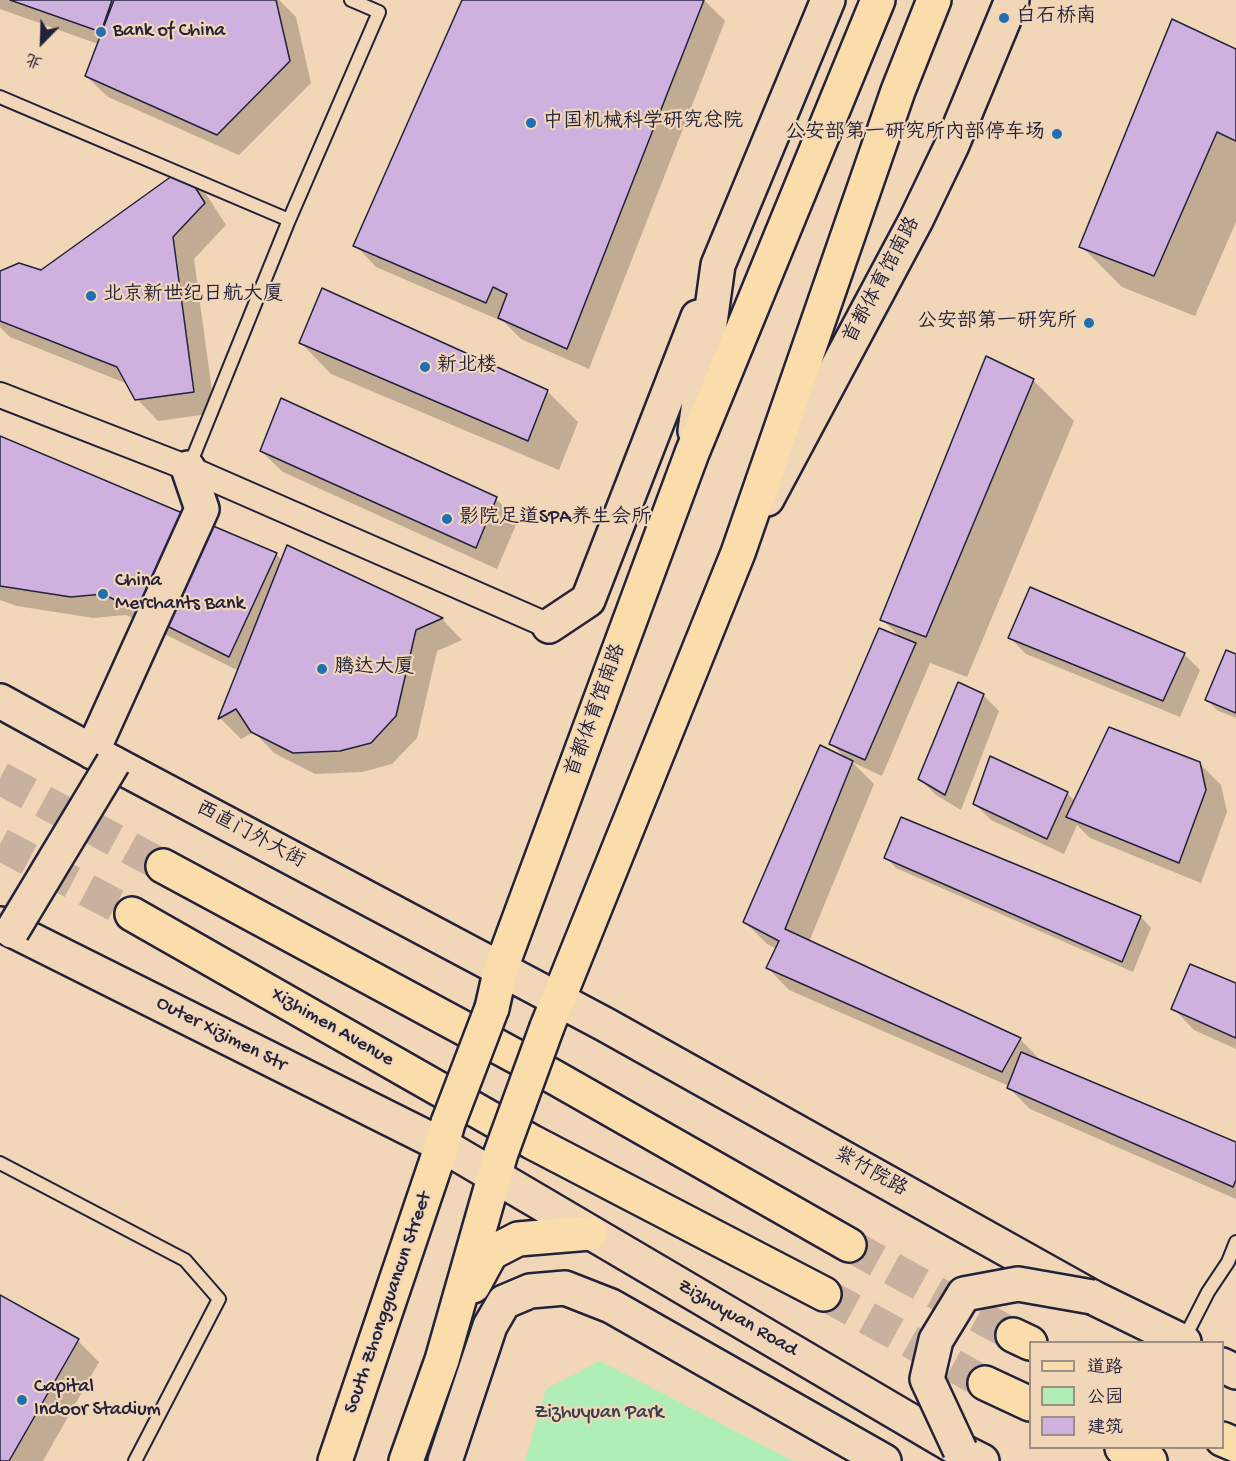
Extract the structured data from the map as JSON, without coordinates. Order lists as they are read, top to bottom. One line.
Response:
{"streets":{"main road":["首都体育馆南路","Xizhimen Avenue","South Zhongguancun Street"],"street":["西直门外大街","Outer Xizimen Str","紫竹院路","Zizhuyuan Road"]},"crossings":[["首都体育馆南路","西直门外大街"],["首都体育馆南路","Outer Xizimen Str"],["首都体育馆南路","紫竹院路"],["首都体育馆南路","South Zhongguancun Street"],["首都体育馆南路","Zizhuyuan Road"],["西直门外大街","紫竹院路"],["Outer Xizimen Str","South Zhongguancun Street"],["Outer Xizimen Str","Zizhuyuan Road"]],"parks":["Zizhuyuan Park"],"places":["白石桥南","Bank of China","中国机械科学研究总院","公安部第一研究所内部停车场","北京新世纪日航大厦","公安部第一研究所","新北楼","影院足道SPA养生会所","China Merchants Bank","腾达大厦","Capital Indoor Stadium"],"legend":["道路","公园","建筑"],"north":"bottom left"}
